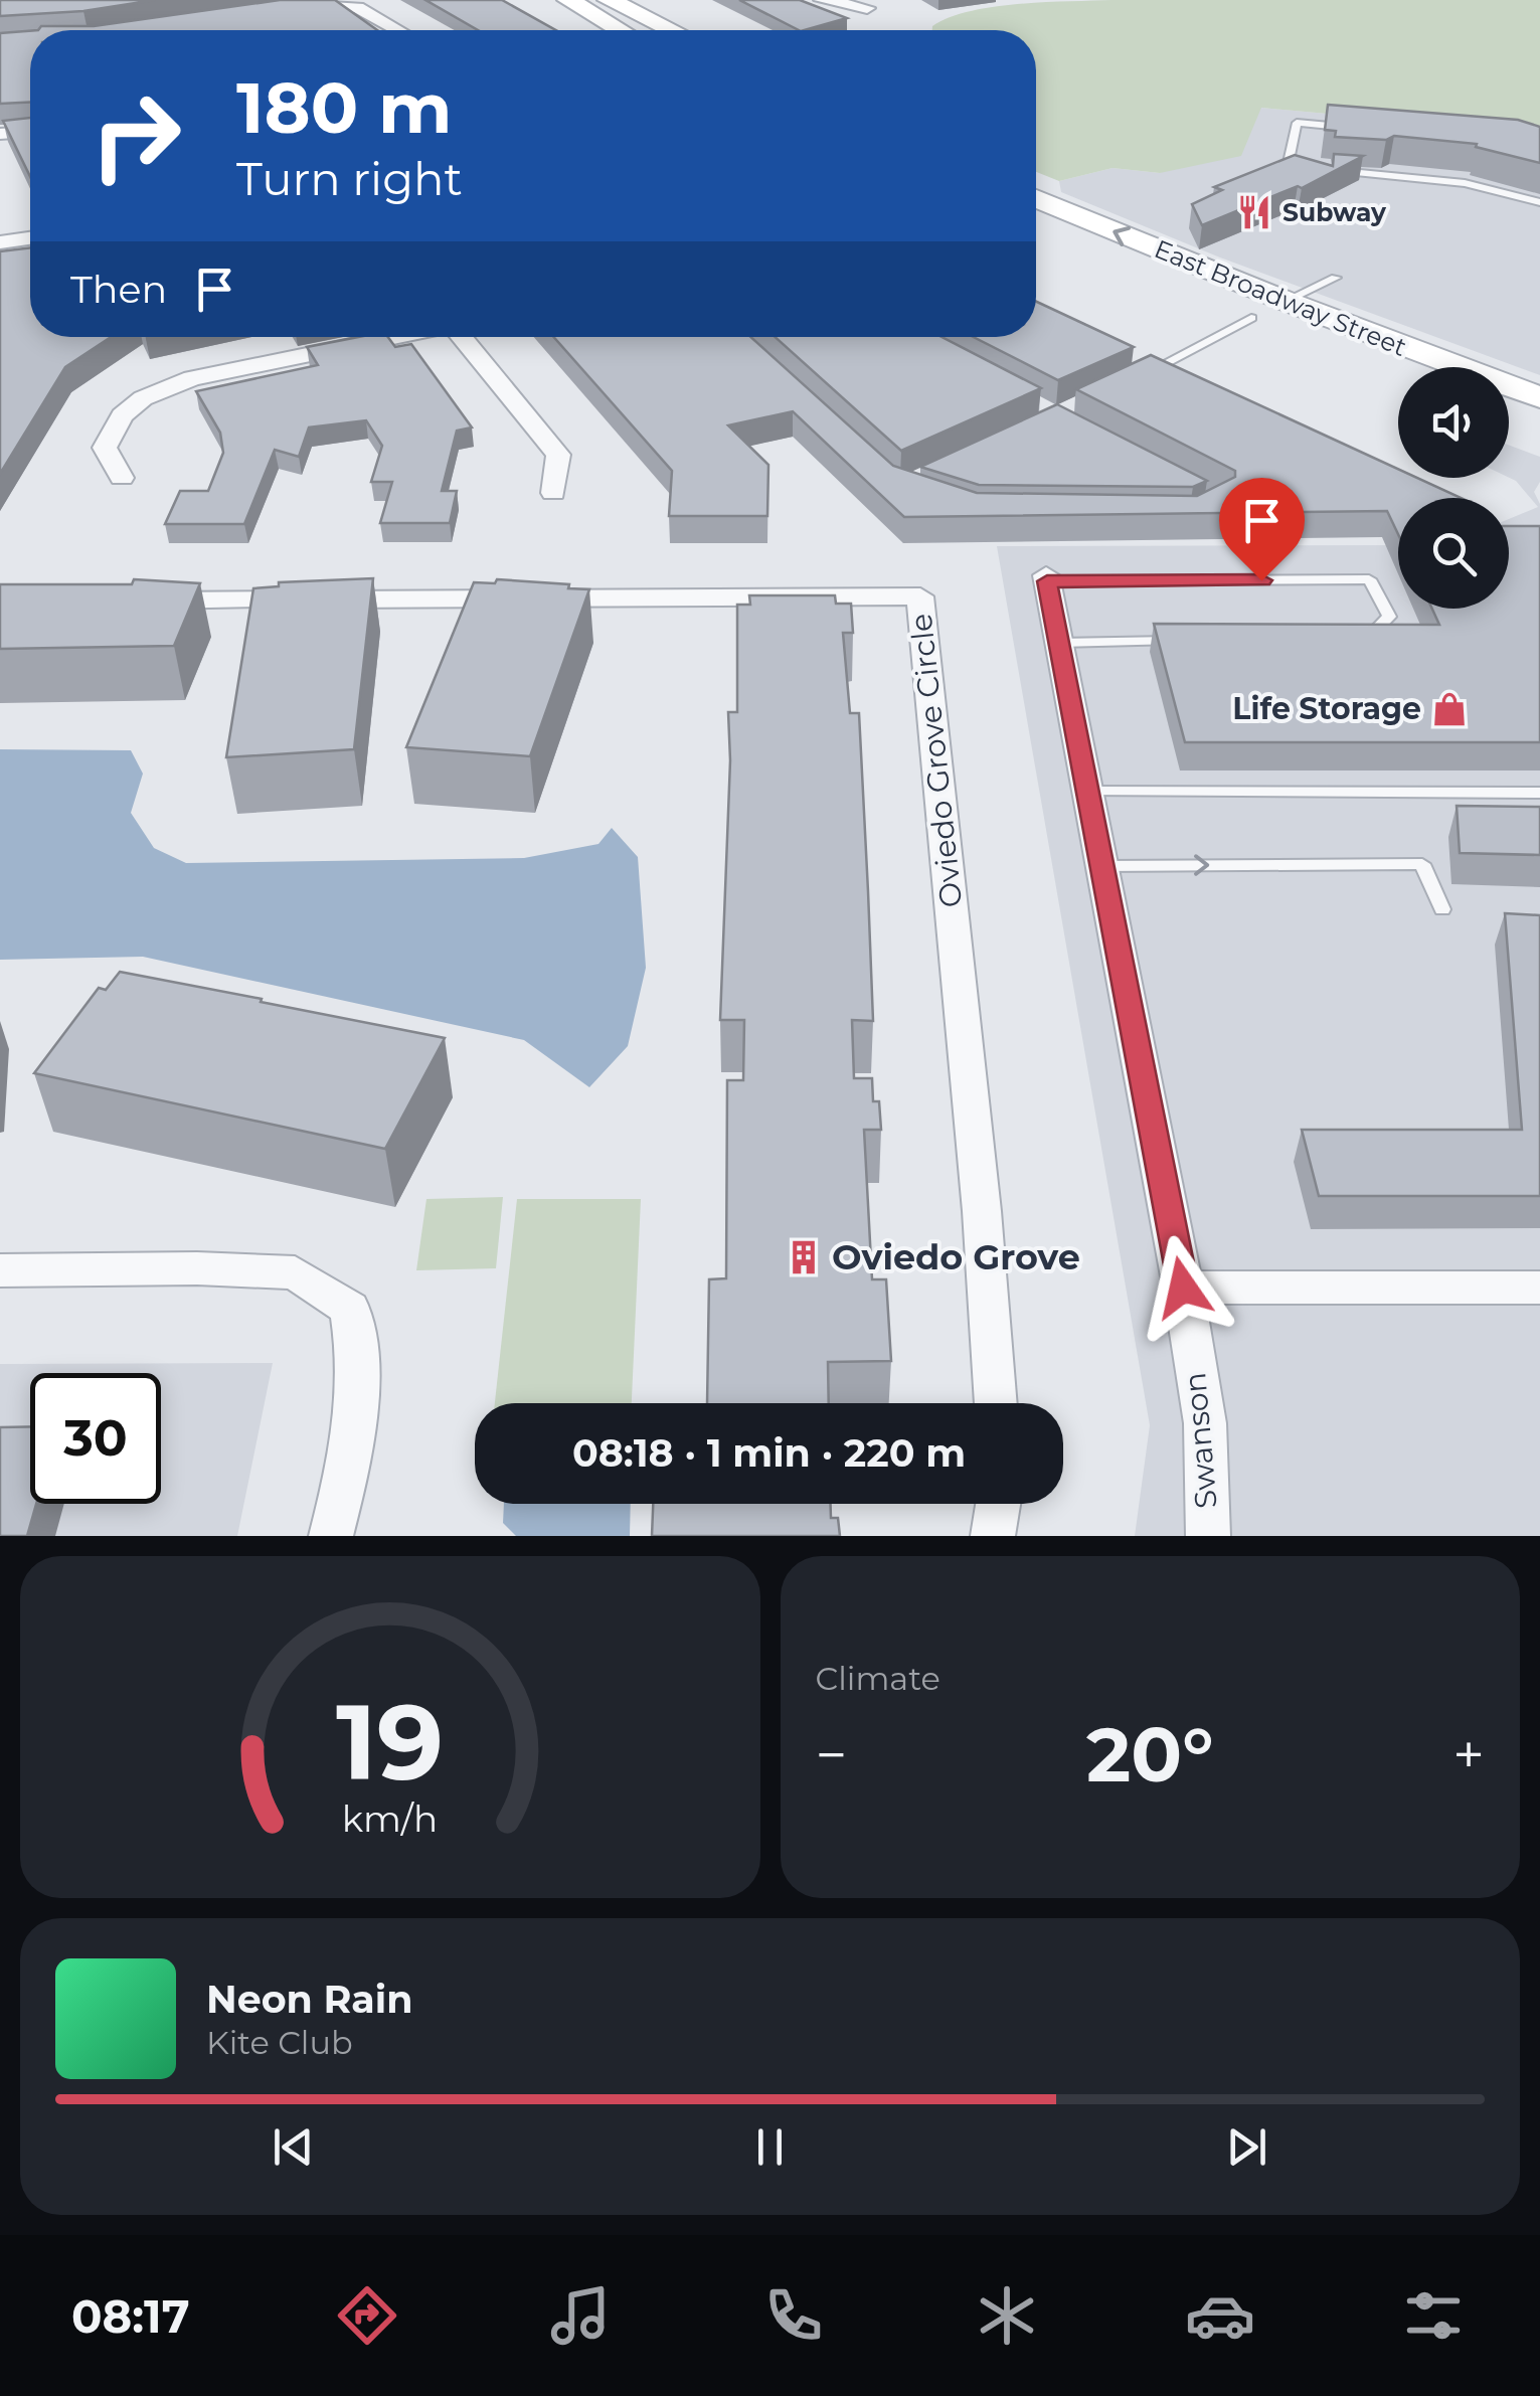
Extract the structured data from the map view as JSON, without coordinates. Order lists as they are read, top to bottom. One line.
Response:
{"streets":{"main road":["East Broadway Street"],"street":["Oviedo Grove Circle","Swanson"]},"places":{"restaurant":["Subway"],"shop":["Life Storage"],"building":["Oviedo Grove"]},"page":{"turn":["180 m","Turn right"],"then":"Then","limit":"30","trip":"08:18 · 1 min · 220 m","tile":"Climate","heat":["−","20°","+"],"song":["Neon Rain","Kite Club"],"tabs":"08:17","gauge":["19","km/h"]}}
